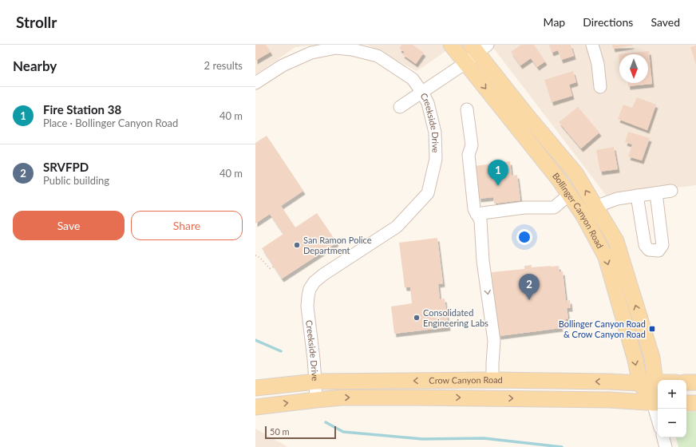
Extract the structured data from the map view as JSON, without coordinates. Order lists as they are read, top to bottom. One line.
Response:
{"streets":{"main road":["Bollinger Canyon Road","Crow Canyon Road"],"street":["Creekside Drive"]},"crossings":[["Creekside Drive","Crow Canyon Road"],["Bollinger Canyon Road","Crow Canyon Road"]],"places":{"other":["San Ramon Police Department","Consolidated Engineering Labs"],"transit":["Bollinger Canyon Road & Crow Canyon Road"]},"scale_bar":"50 m","north":"bottom","page":{"header":"Strollr","nav":["Map","Directions","Saved"],"heading":["Nearby","2 results"],"list":[{"mark":"1","name":"Fire Station 38","note":"Place · Bollinger Canyon Road","value":"40 m"},{"mark":"2","name":"SRVFPD","note":"Public building","value":"40 m"}],"pins":["1","2"],"buttons":["Save","Share"],"map_buttons":["+","−"],"scale":"50 m"}}
